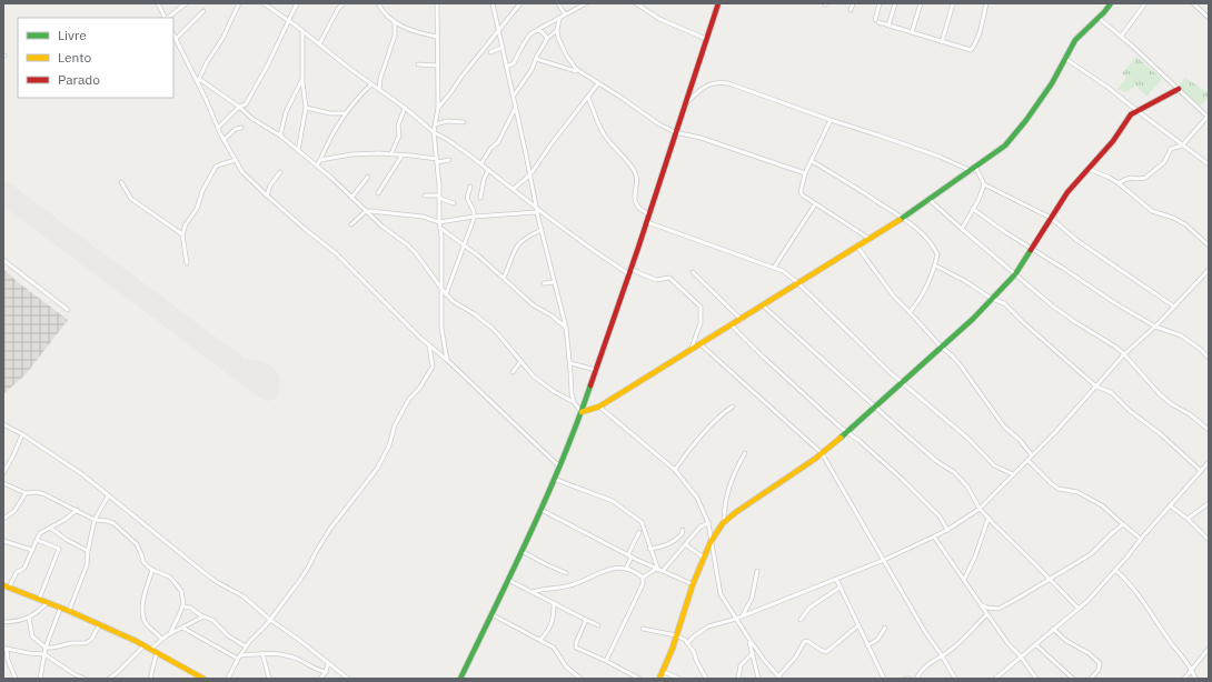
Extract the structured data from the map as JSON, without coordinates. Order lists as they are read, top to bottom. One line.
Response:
{"legend":["Livre","Lento","Parado"]}
